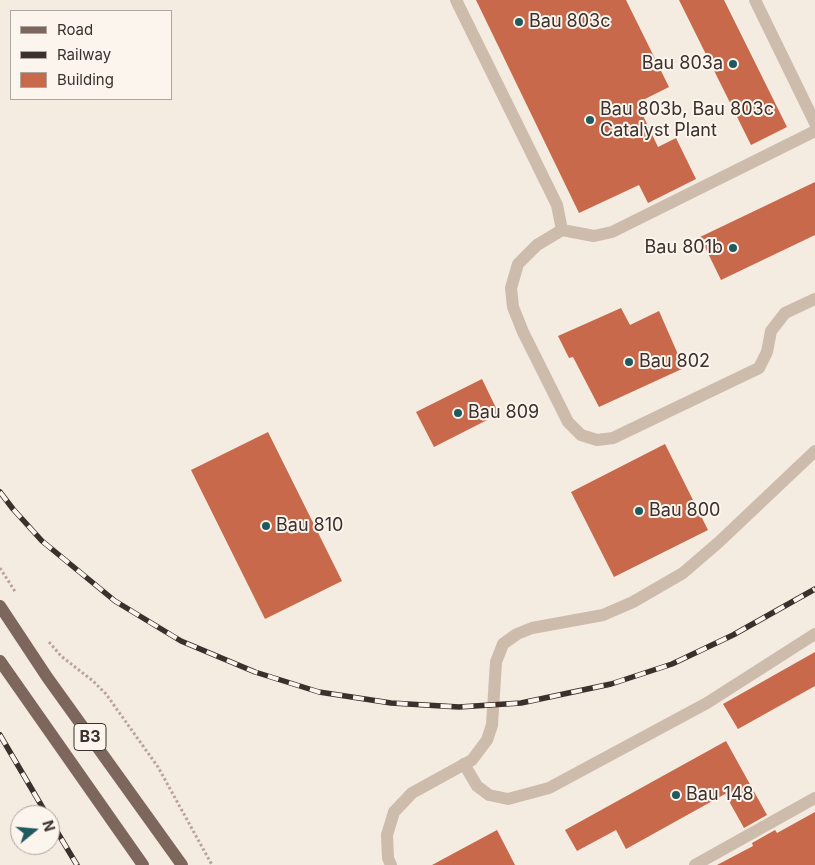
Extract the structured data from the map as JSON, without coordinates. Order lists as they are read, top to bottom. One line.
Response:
{"streets":{"main road":["B3"]},"places":["Bau 803c","Bau 803a","Bau 803b, Bau 803c Catalyst Plant","Bau 801b","Bau 802","Bau 809","Bau 800","Bau 810","Bau 148"],"legend":["Road","Railway","Building"],"north":"right"}
